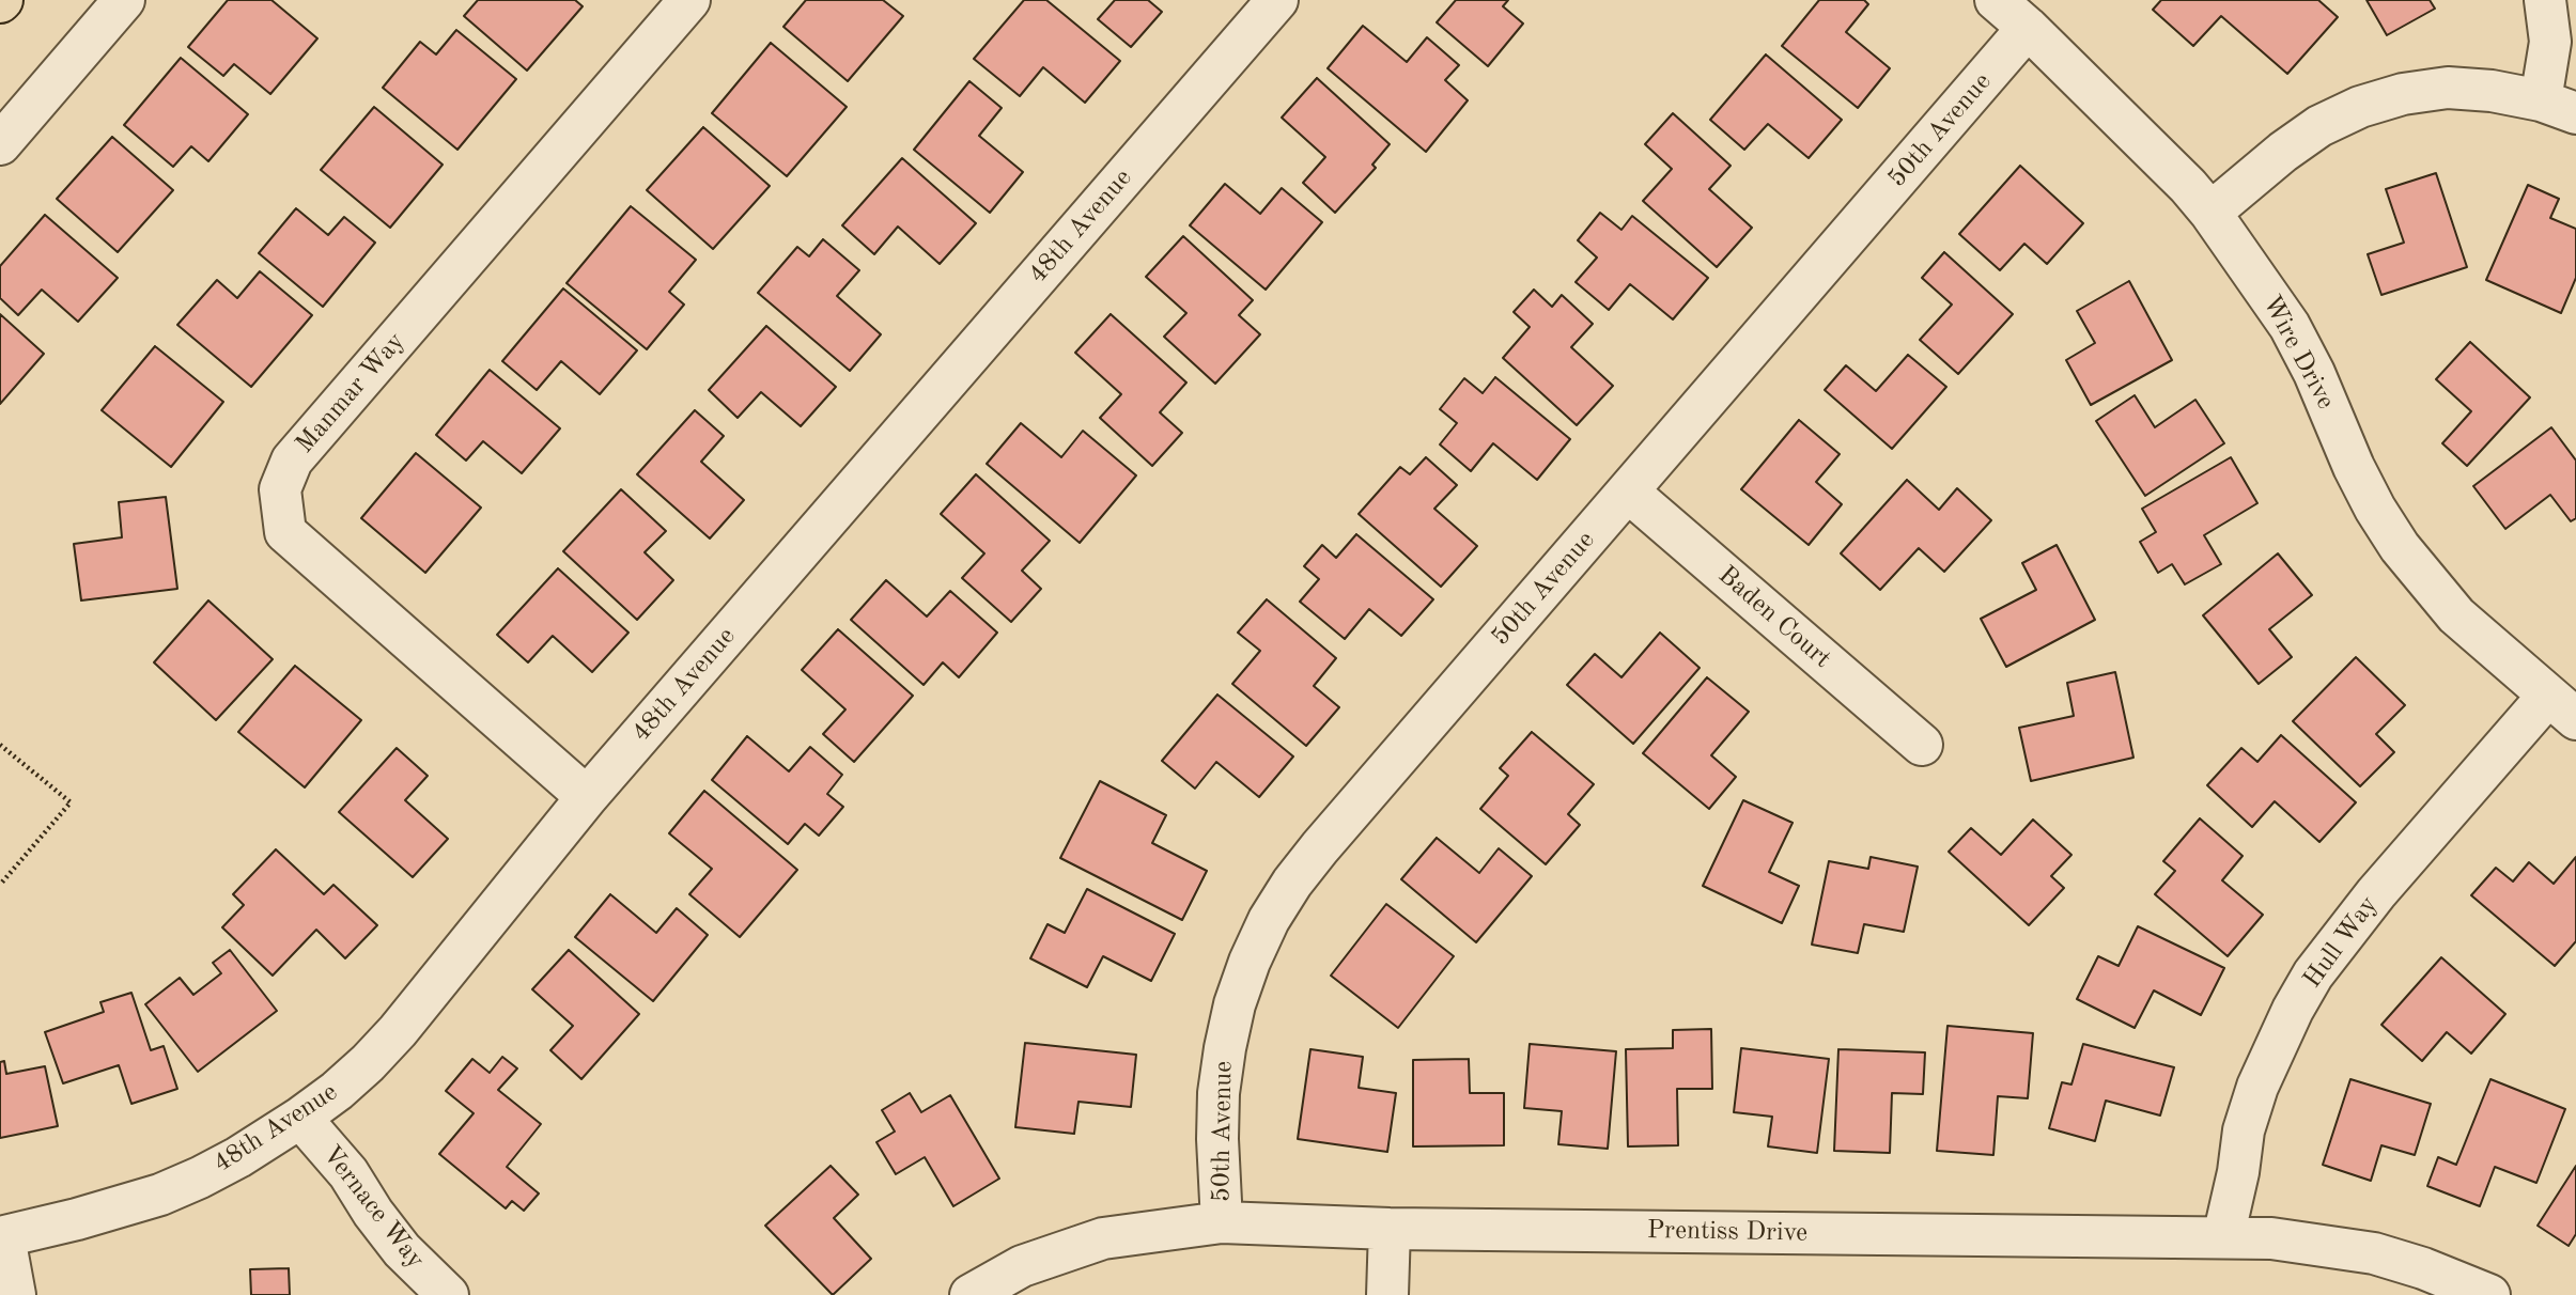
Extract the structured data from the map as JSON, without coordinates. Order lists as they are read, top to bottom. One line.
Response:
{"streets":{"street":["50th Avenue","48th Avenue","Wire Drive","Manmar Way","Baden Court","Hull Way","Vernace Way","Prentiss Drive"]},"crossings":[["50th Avenue","Wire Drive"],["50th Avenue","Baden Court"],["50th Avenue","Prentiss Drive"],["48th Avenue","Manmar Way"],["48th Avenue","Vernace Way"],["Wire Drive","Hull Way"],["Hull Way","Prentiss Drive"]]}
